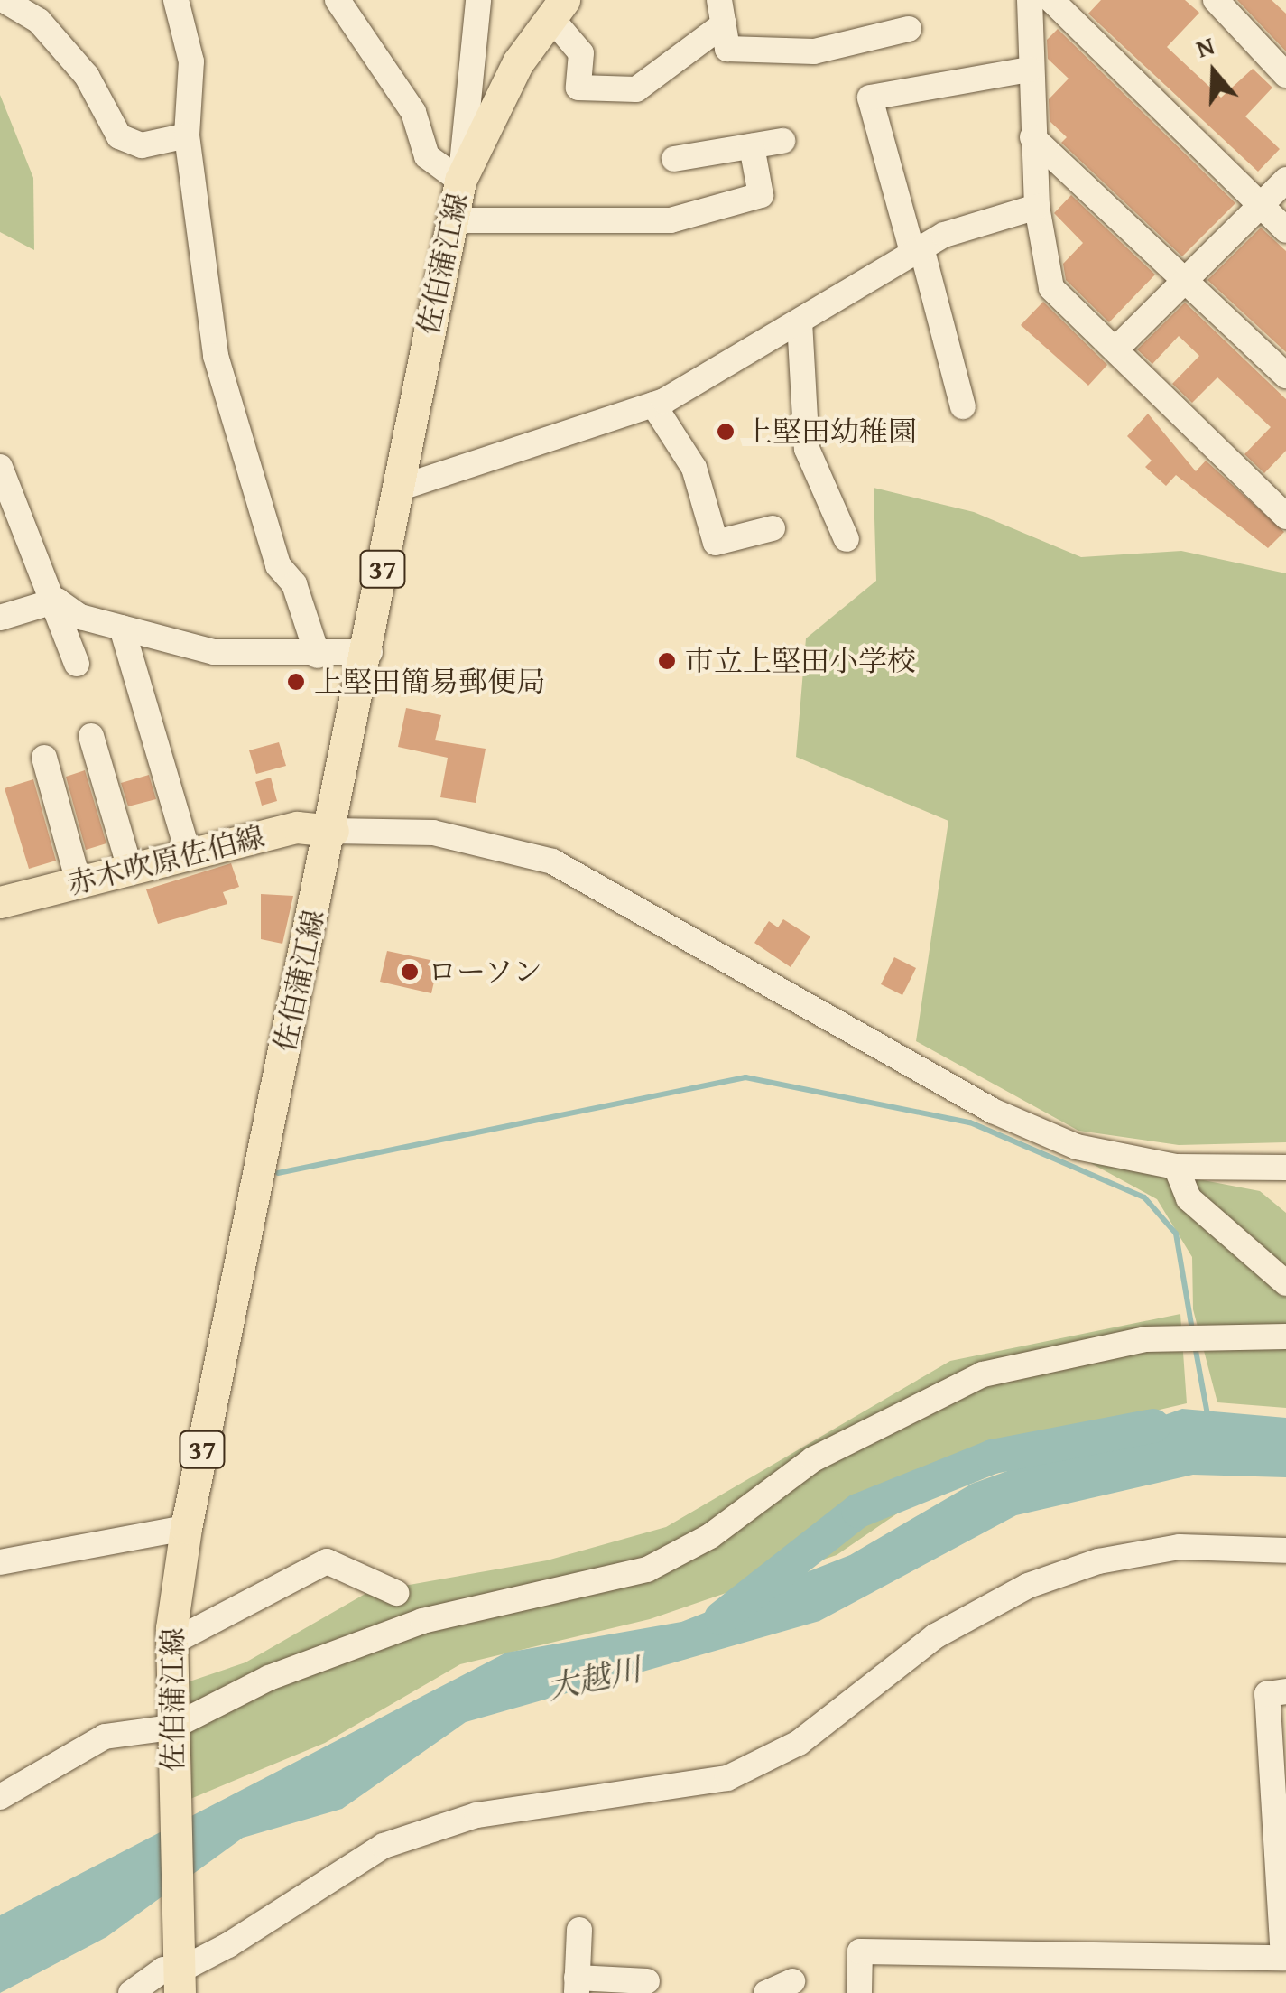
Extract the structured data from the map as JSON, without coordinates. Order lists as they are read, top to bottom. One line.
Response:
{"streets":{"main road":["佐伯蒲江線","37","赤木吹原佐伯線"]},"crossings":[["佐伯蒲江線","赤木吹原佐伯線"]],"water":["大越川"],"places":["上堅田幼稚園","市立上堅田小学校","上堅田簡易郵便局","ローソン"],"north":"top"}
